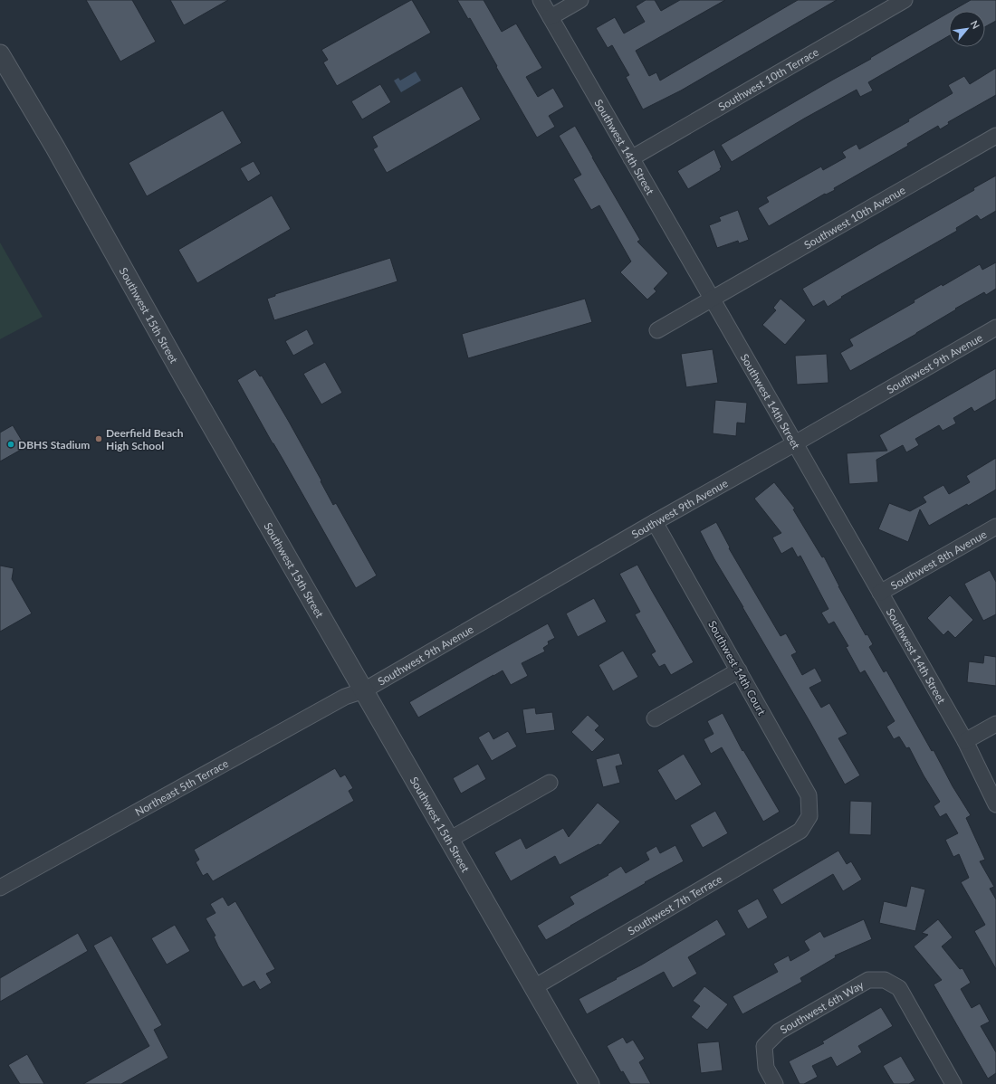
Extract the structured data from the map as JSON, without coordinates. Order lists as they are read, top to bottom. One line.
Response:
{"streets":{"street":["Southwest 10th Terrace","Southwest 14th Street","Southwest 10th Avenue","Southwest 15th Street","Southwest 9th Avenue","Southwest 8th Avenue","Southwest 14th Court","Northeast 5th Terrace","Southwest 7th Terrace","Southwest 6th Way"]},"crossings":[["Southwest 10th Terrace","Southwest 14th Street"],["Southwest 14th Street","Southwest 10th Avenue"],["Southwest 14th Street","Southwest 9th Avenue"],["Southwest 14th Street","Southwest 8th Avenue"],["Southwest 15th Street","Southwest 9th Avenue"],["Southwest 15th Street","Northeast 5th Terrace"],["Southwest 15th Street","Southwest 7th Terrace"],["Southwest 9th Avenue","Southwest 14th Court"],["Southwest 9th Avenue","Northeast 5th Terrace"],["Southwest 14th Court","Southwest 7th Terrace"]],"places":["Deerfield Beach High School","DBHS Stadium"],"north":"top right"}
